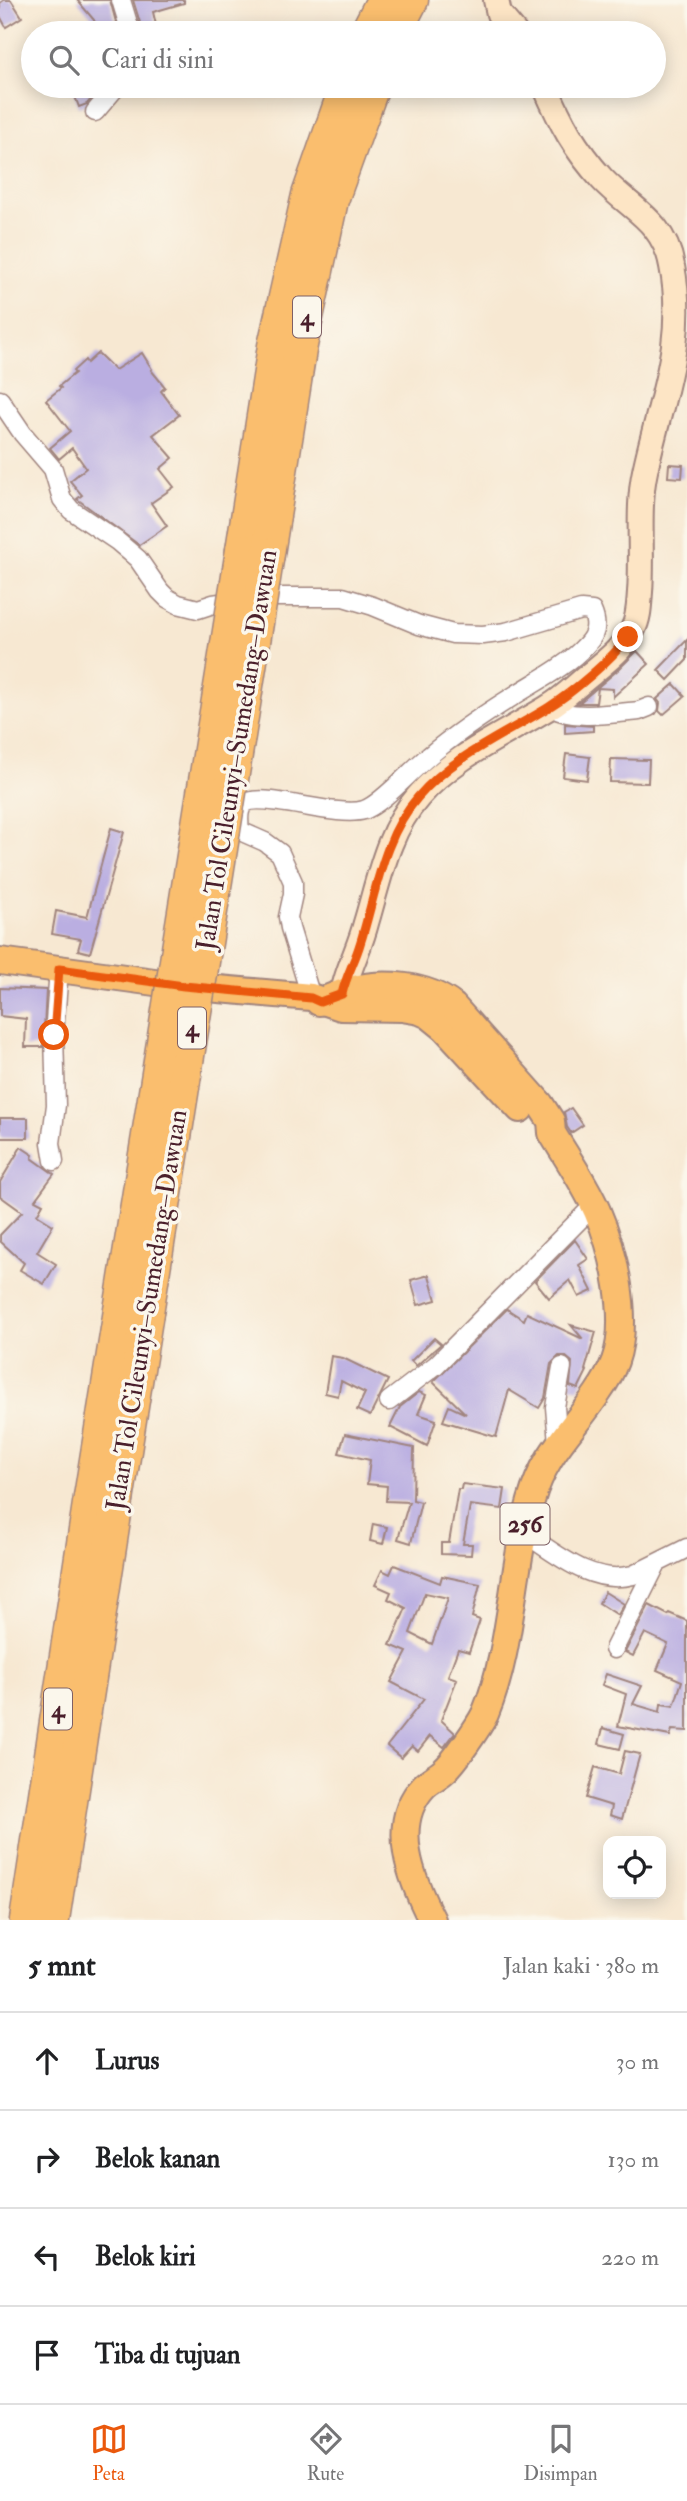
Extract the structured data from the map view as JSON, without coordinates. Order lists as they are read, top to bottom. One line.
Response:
{"streets":{"highway":["4","Jalan Tol Cileunyi–Sumedang–Dawuan"],"main road":["256"]},"page":{"search":"Cari di sini","heading":["5 mnt","Jalan kaki · 380 m"],"list":[["Lurus","30 m"],["Belok kanan","130 m"],["Belok kiri","220 m"],"Tiba di tujuan"],"nav":["Peta","Rute","Disimpan"]}}
